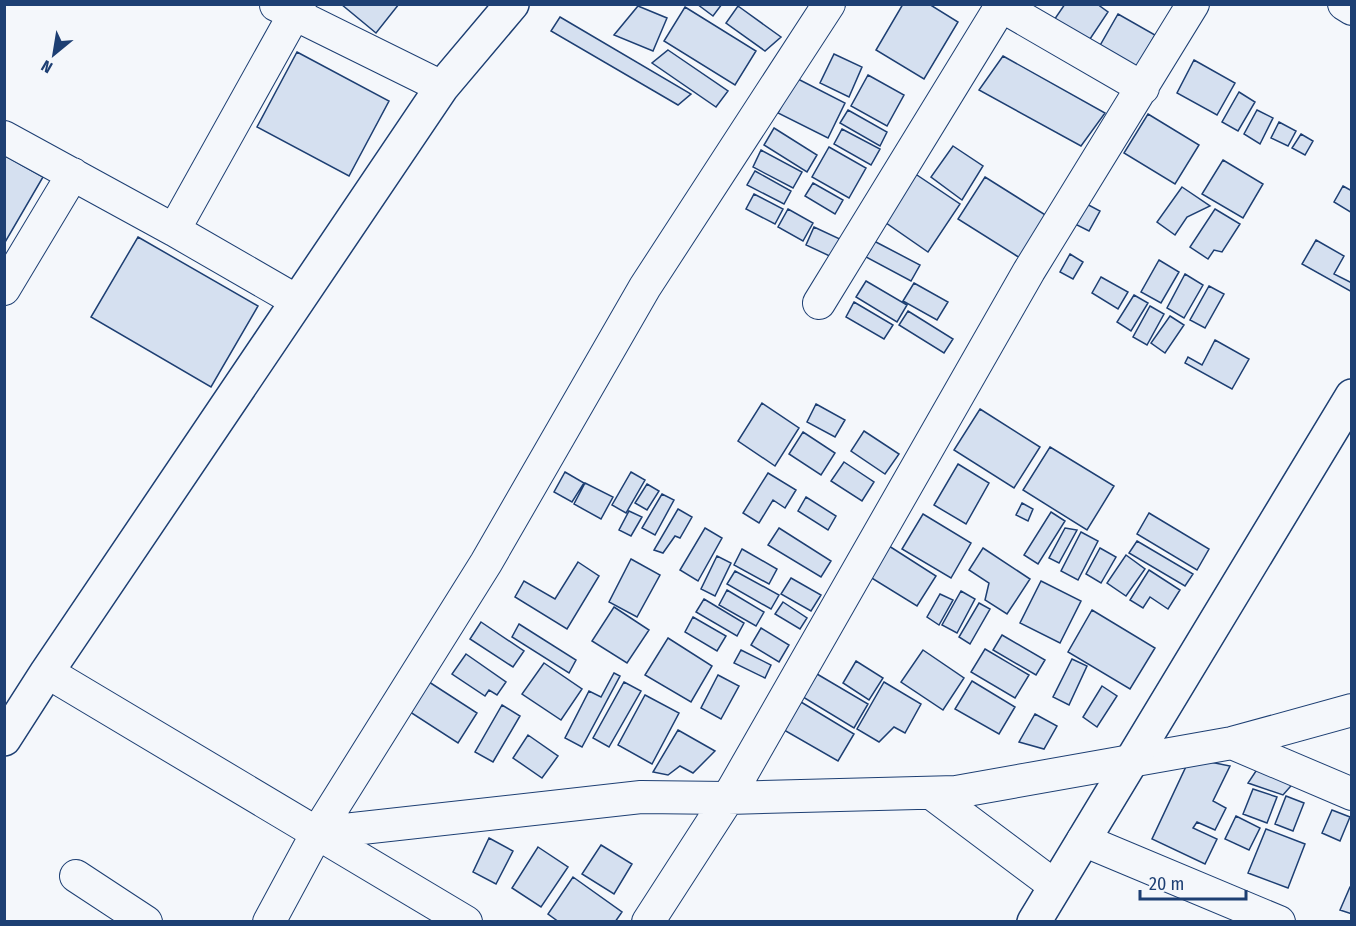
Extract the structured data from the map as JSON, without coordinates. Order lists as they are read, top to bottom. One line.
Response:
{"scale_bar":"20 m","north":"bottom left"}
